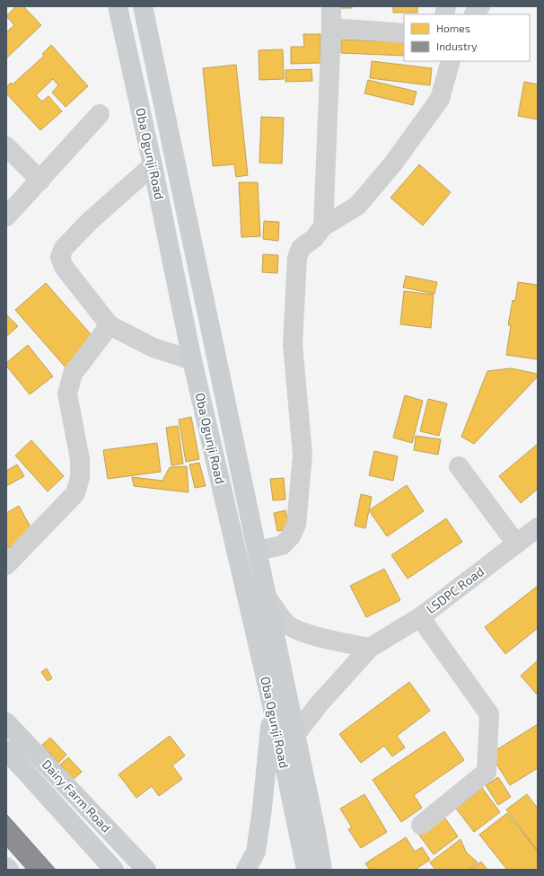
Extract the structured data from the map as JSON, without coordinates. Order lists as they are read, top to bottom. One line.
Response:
{"streets":{"main road":["Oba Ogunji Road","Dairy Farm Road"],"street":["LSDPC Road"]},"crossings":[["Oba Ogunji Road","LSDPC Road"]],"legend":["Homes","Industry"]}
